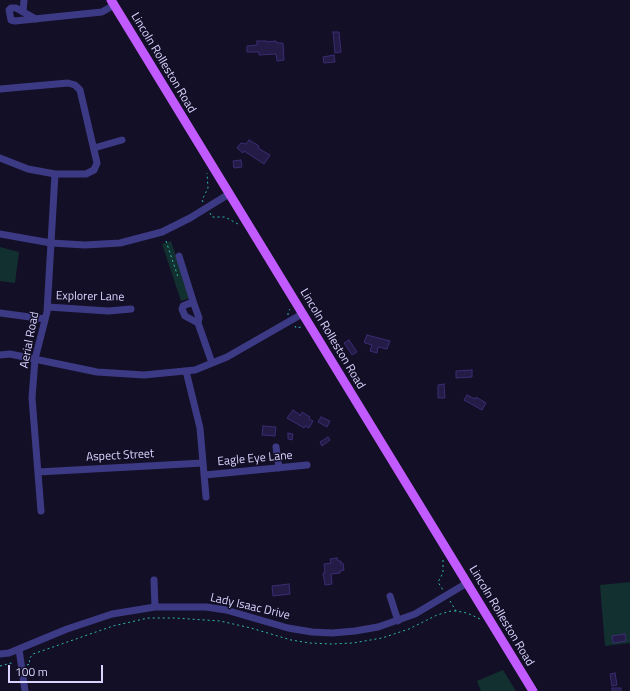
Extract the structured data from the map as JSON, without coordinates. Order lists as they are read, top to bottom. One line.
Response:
{"streets":{"main road":["Lincoln Rolleston Road"],"street":["Explorer Lane","Aerial Road","Aspect Street","Eagle Eye Lane","Lady Isaac Drive"]},"crossings":[["Lincoln Rolleston Road","Lady Isaac Drive"],["Explorer Lane","Aerial Road"],["Aerial Road","Aspect Street"]],"scale_bar":"100 m"}
